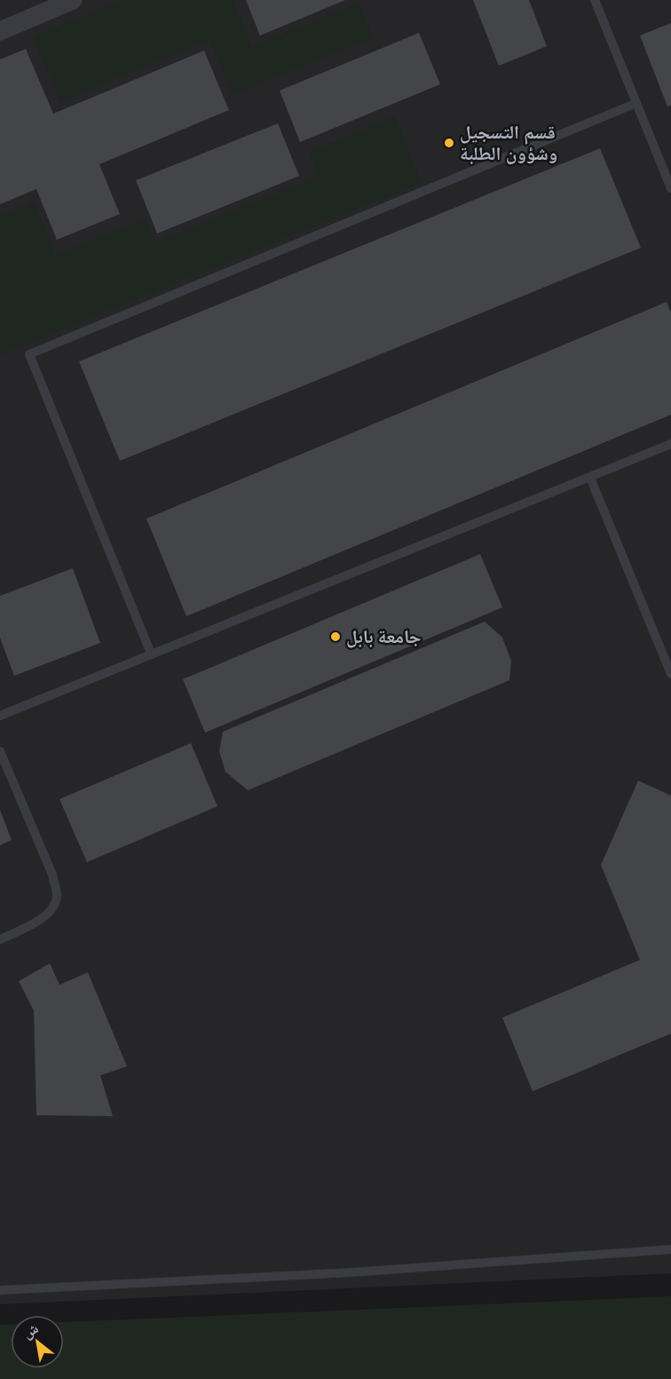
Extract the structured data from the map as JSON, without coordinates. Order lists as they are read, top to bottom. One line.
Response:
{"places":["قسم التسجيل وشؤون الطلبة","جامعة بابل"],"north":"top left"}
